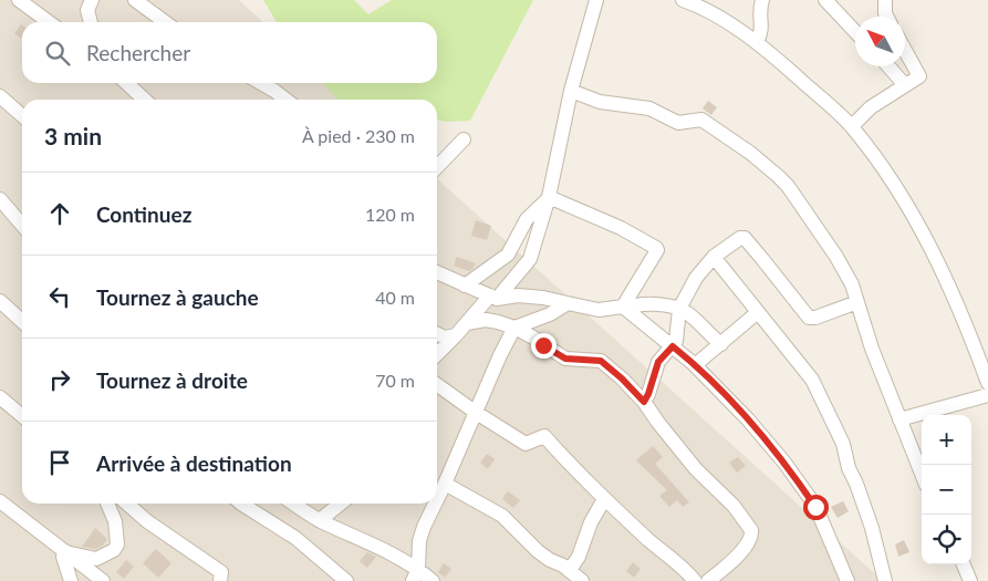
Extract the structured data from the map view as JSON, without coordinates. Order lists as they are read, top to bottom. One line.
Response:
{"north":"top left","page":{"search":"Rechercher","heading":["3 min","À pied · 230 m"],"list":[["Continuez","120 m"],["Tournez à gauche","40 m"],["Tournez à droite","70 m"],"Arrivée à destination"],"map_buttons":["+","−"]}}
